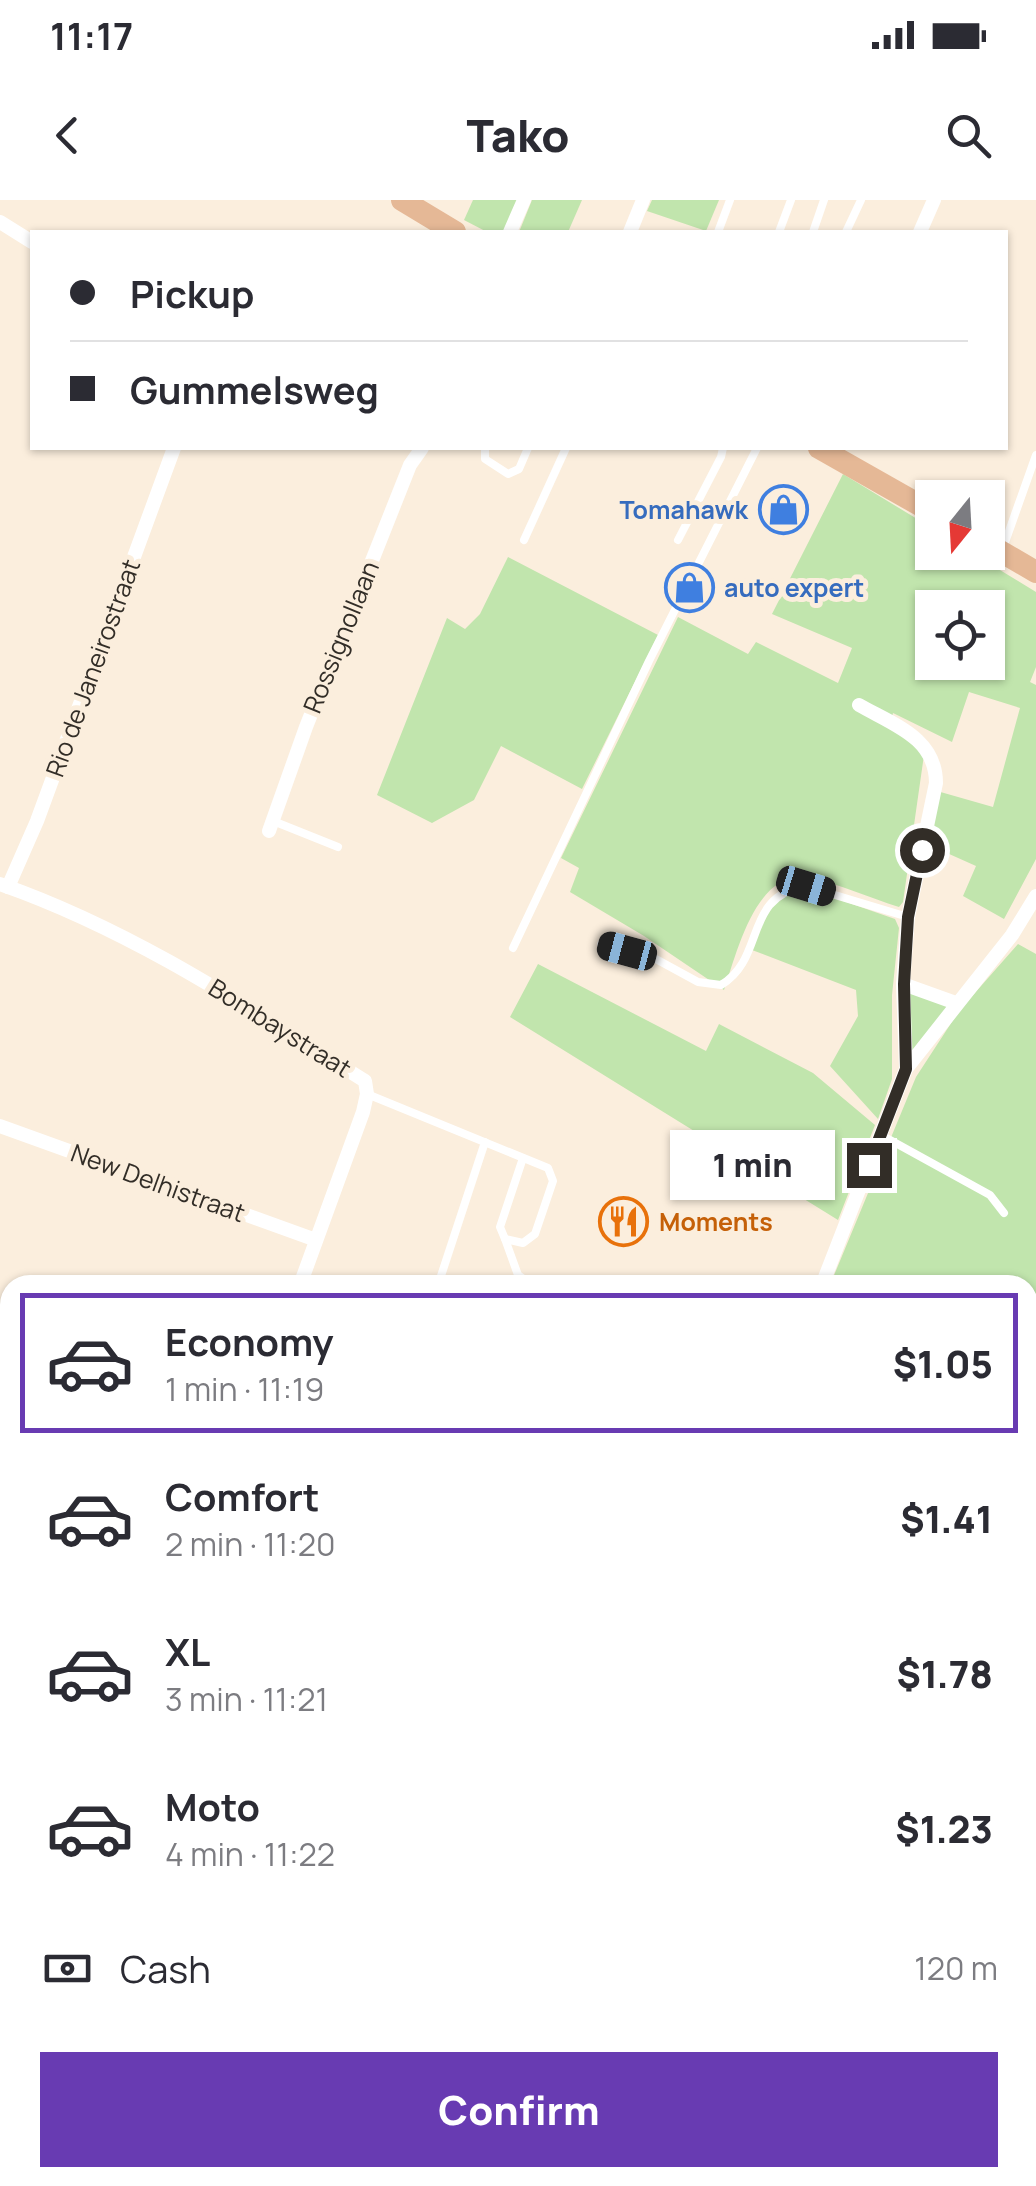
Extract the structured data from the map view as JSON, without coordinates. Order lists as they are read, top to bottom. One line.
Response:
{"streets":{"street":["Rossignollaan","Rio de Janeirostraat","Bombaystraat","New Delhistraat"]},"crossings":[["Rio de Janeirostraat","Bombaystraat"],["Bombaystraat","New Delhistraat"]],"places":{"shop":["Tomahawk","auto expert"],"restaurant":["Moments"]},"north":"bottom","page":{"status":"11:17","header":"Tako","banner":["Pickup","Gummelsweg"],"bubble":"1 min","list":[{"name":"Economy","note":"1 min · 11:19","value":"$1.05"},{"name":"Comfort","note":"2 min · 11:20","value":"$1.41"},{"name":"XL","note":"3 min · 11:21","value":"$1.78"},{"name":"Moto","note":"4 min · 11:22","value":"$1.23"}],"pay":["Cash","120 m"],"buttons":"Confirm"}}
